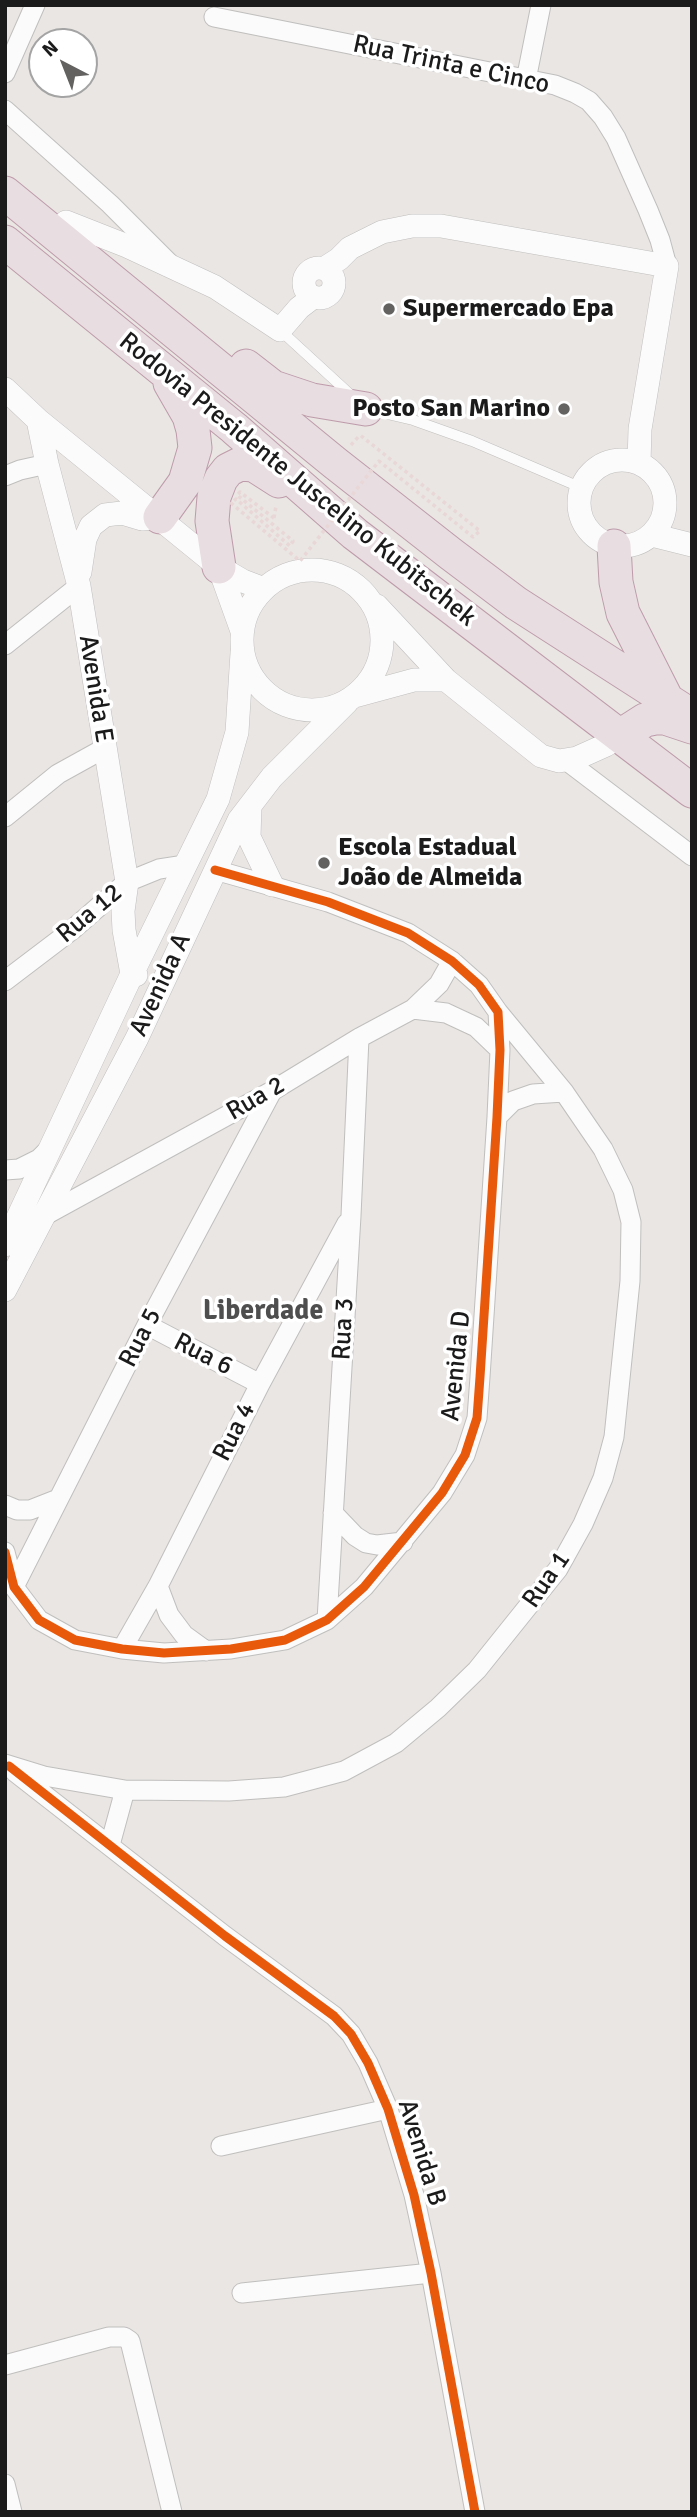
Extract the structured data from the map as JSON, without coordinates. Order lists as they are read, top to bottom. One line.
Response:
{"streets":{"highway":["Rodovia Presidente Juscelino Kubitschek"],"street":["Rua Trinta e Cinco","Avenida E","Rua 12","Avenida A","Rua 2","Rua 3","Rua 5","Rua 6","Avenida D","Rua 4","Rua 1","Avenida B"]},"crossings":[["Avenida E","Rua 12"],["Avenida E","Avenida A"],["Rua 12","Avenida A"],["Avenida A","Rua 2"],["Rua 2","Rua 3"],["Rua 2","Rua 5"],["Rua 3","Avenida D"],["Rua 3","Rua 4"],["Rua 5","Rua 6"],["Rua 5","Avenida D"],["Rua 6","Rua 4"],["Avenida D","Rua 4"],["Avenida D","Rua 1"],["Rua 1","Avenida B"]],"districts":["Liberdade"],"places":["Supermercado Epa","Posto San Marino","Escola Estadual João de Almeida"],"north":"top left"}
